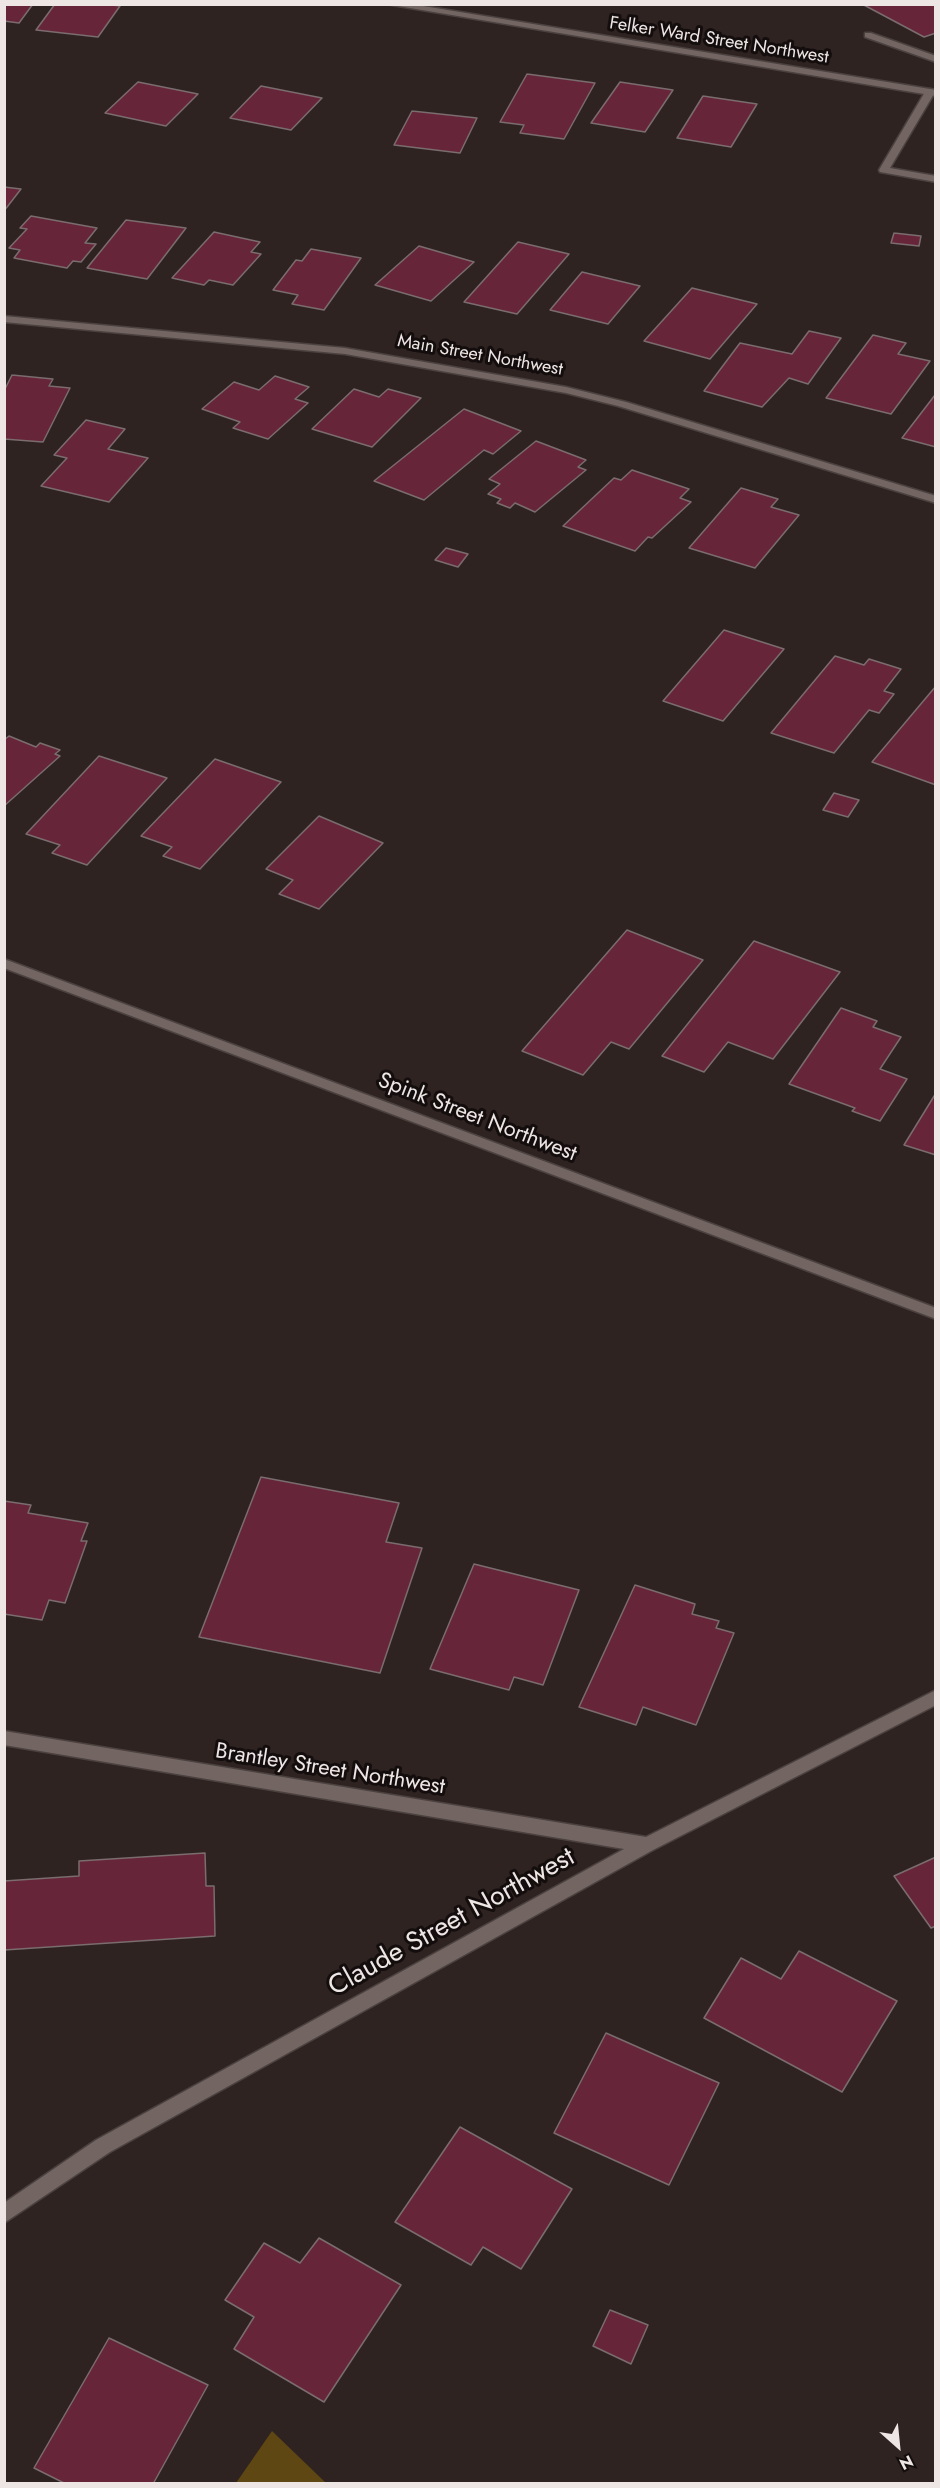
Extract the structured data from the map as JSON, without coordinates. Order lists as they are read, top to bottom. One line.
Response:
{"streets":{"street":["Felker Ward Street Northwest","Main Street Northwest","Spink Street Northwest","Brantley Street Northwest","Claude Street Northwest"]},"crossings":[["Brantley Street Northwest","Claude Street Northwest"]],"north":"bottom right"}
